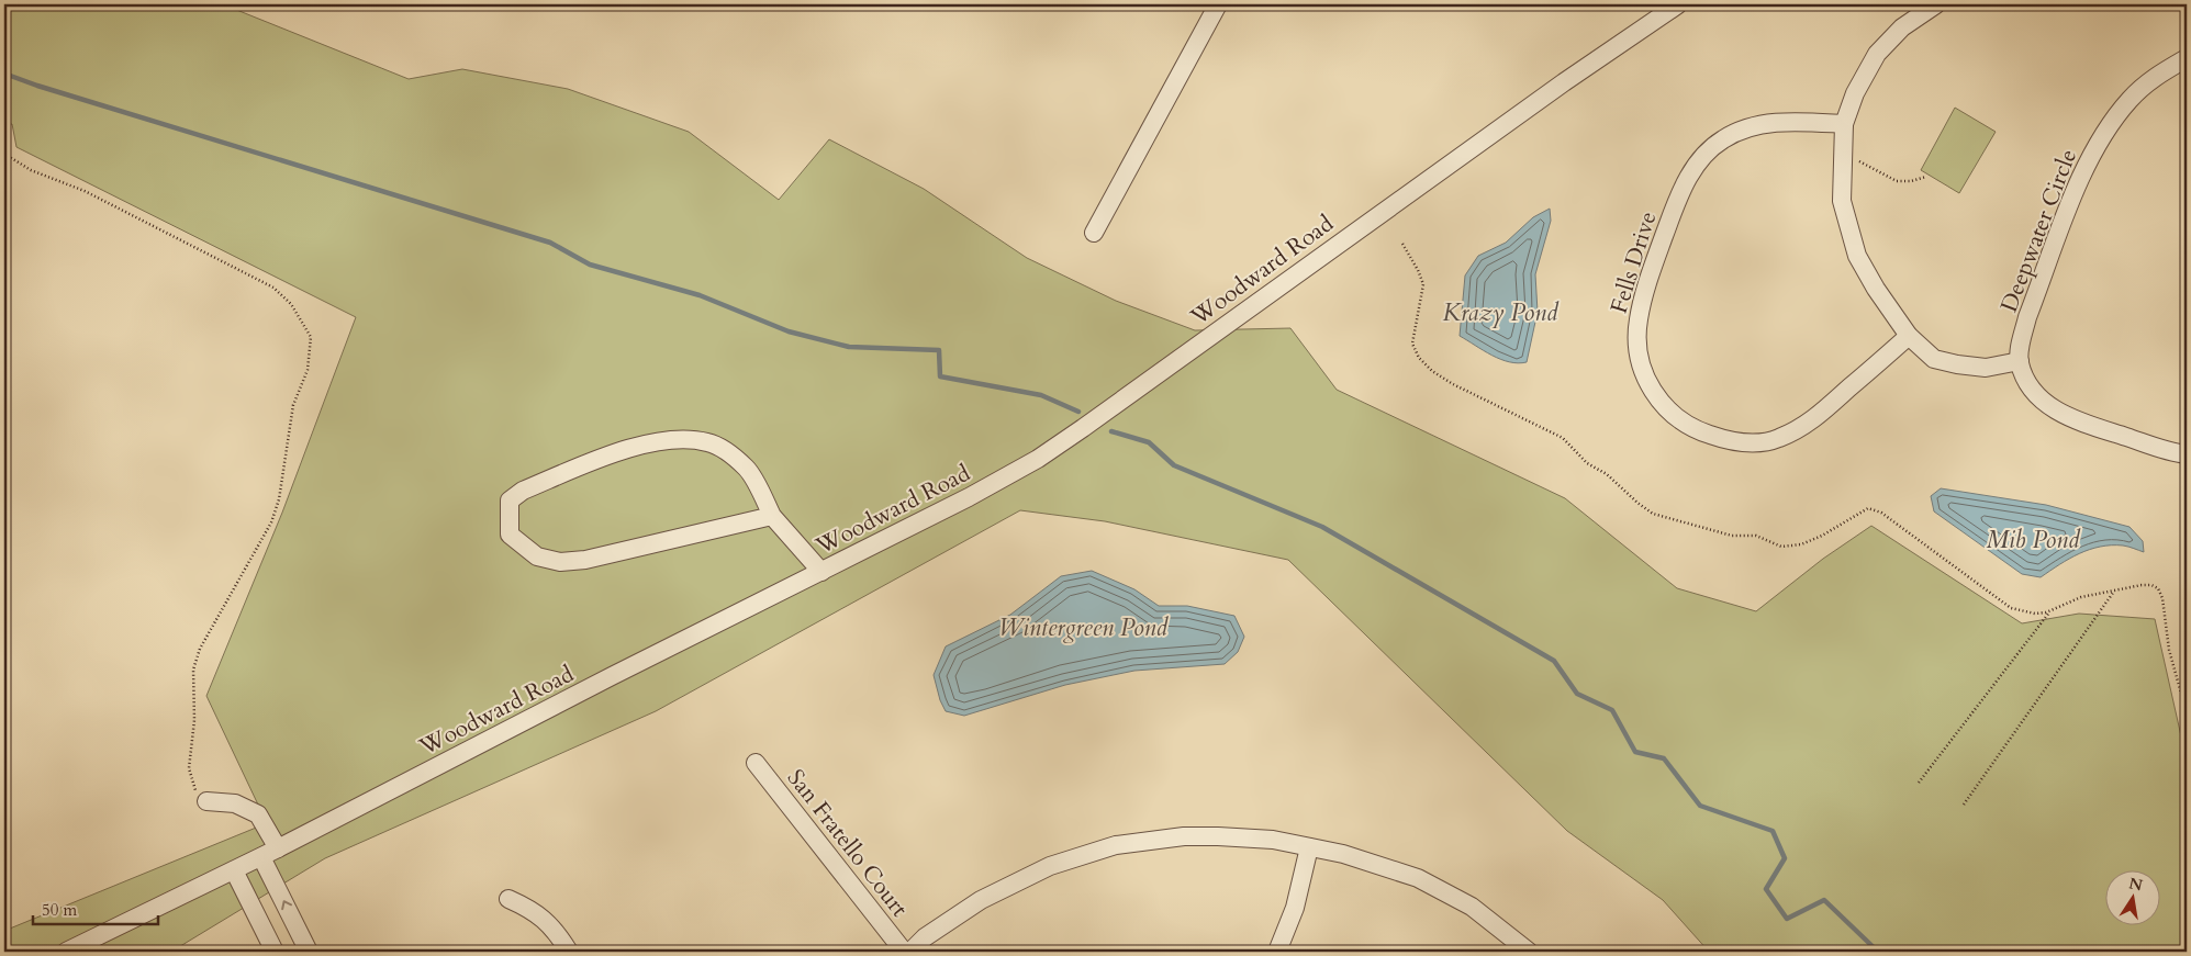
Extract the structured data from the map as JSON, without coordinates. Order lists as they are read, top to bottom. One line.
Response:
{"streets":{"street":["Deepwater Circle","Fells Drive","Woodward Road","San Fratello Court"]},"water":["Krazy Pond","Mib Pond","Wintergreen Pond"],"scale_bar":"50 m","north":"top"}
